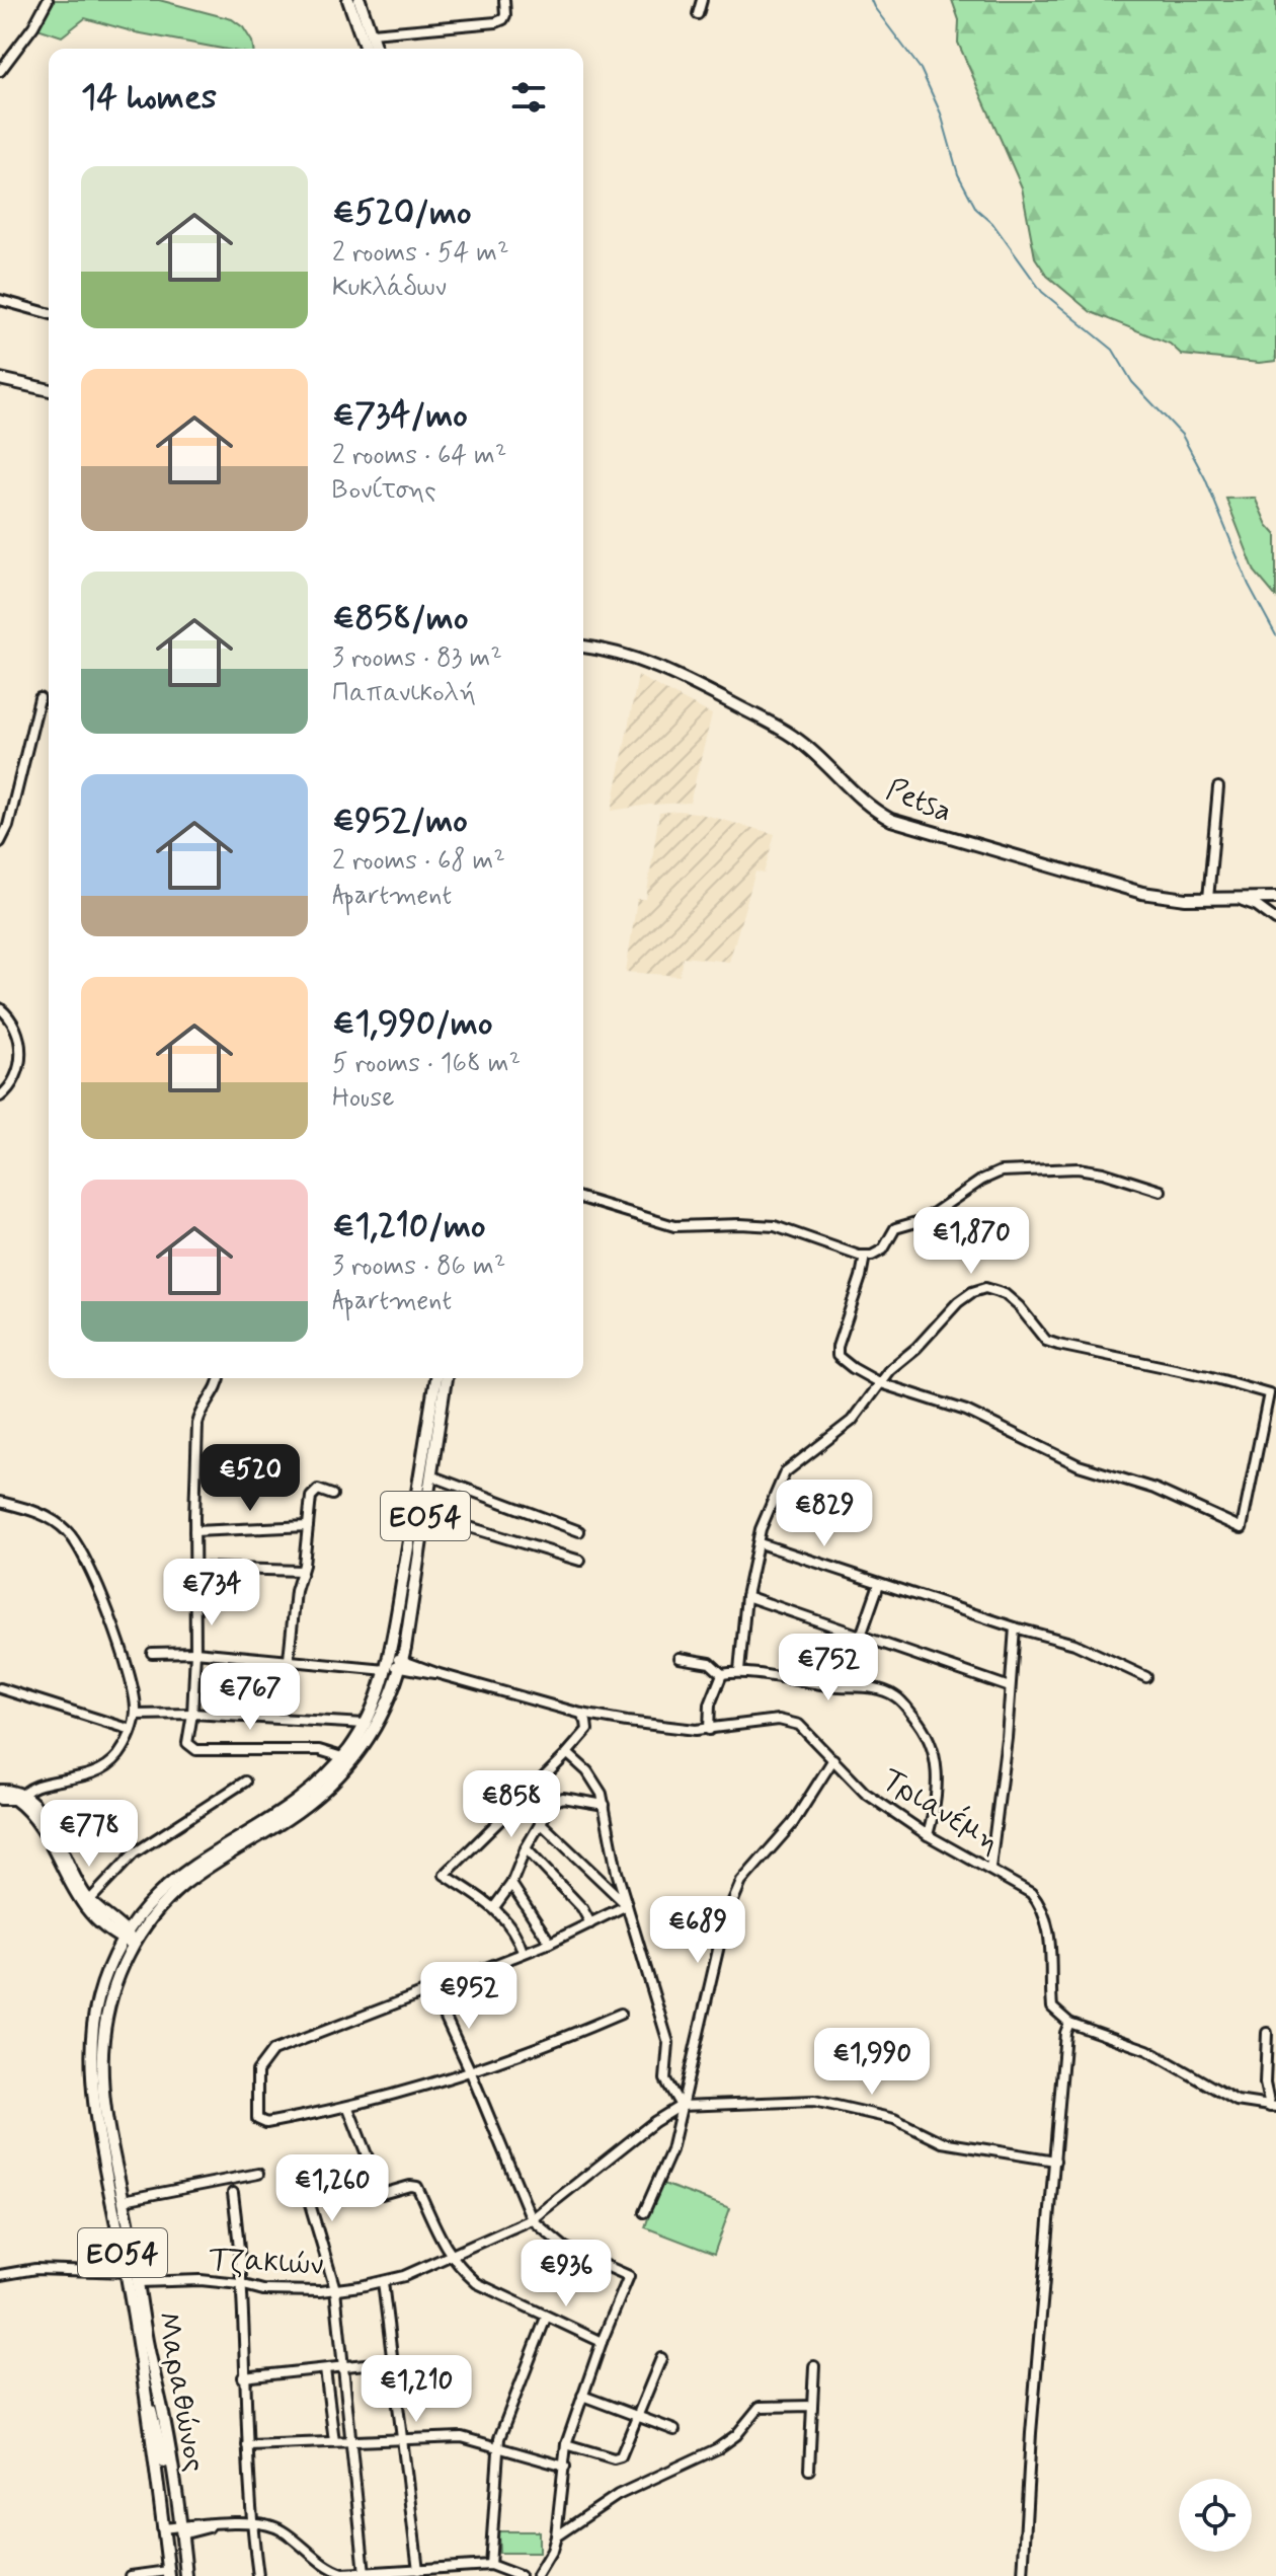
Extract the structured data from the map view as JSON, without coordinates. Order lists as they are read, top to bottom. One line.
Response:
{"streets":{"main road":["Petsa","ΕΟ54","Μαραθώνος"],"street":["Τριανέμη","Τζακιών"]},"crossings":[["Τριανέμη","Μαραθώνος"],["Τζακιών","Μαραθώνος"]],"page":{"heading":"14 homes","list":[{"name":"€520/mo","note":"2 rooms · 54 m² · Κυκλάδων"},{"name":"€734/mo","note":"2 rooms · 64 m² · Βονίτσης"},{"name":"€858/mo","note":"3 rooms · 83 m² · Παπανικολή"},{"name":"€952/mo","note":"2 rooms · 68 m² · Apartment"},{"name":"€1,990/mo","note":"5 rooms · 168 m² · House"},{"name":"€1,210/mo","note":"3 rooms · 86 m² · Apartment"}],"price":["€1,870","€520","€829","€734","€752","€767","€858","€778","€689","€952","€1,990","€1,260","€936","€1,210"]}}
